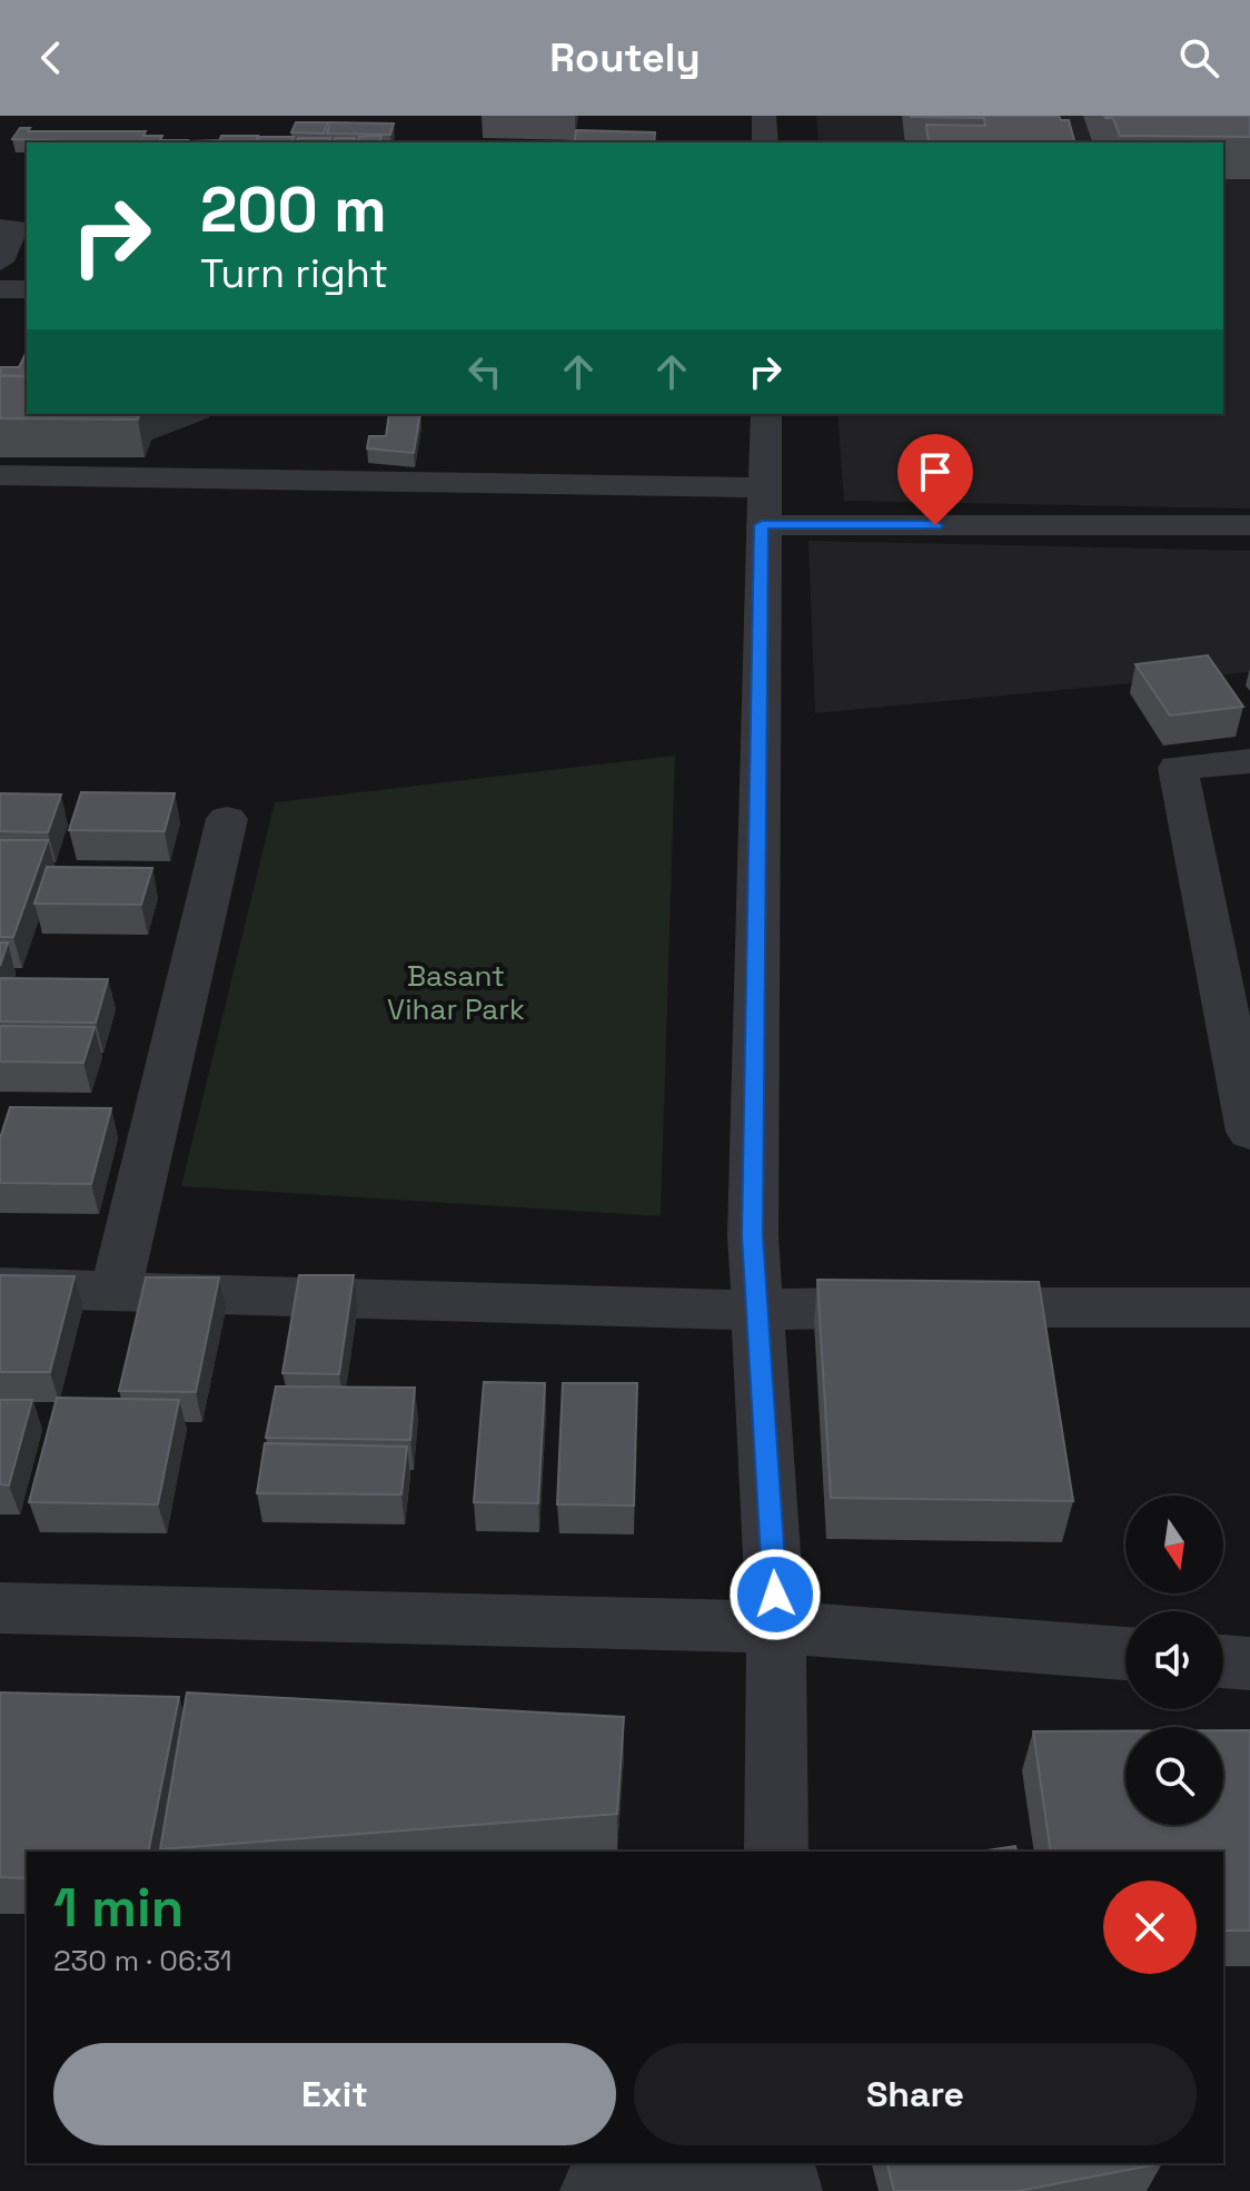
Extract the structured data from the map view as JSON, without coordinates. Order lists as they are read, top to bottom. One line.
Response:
{"parks":["Basant Vihar Park"],"north":"bottom","page":{"header":"Routely","turn":["200 m","Turn right"],"heading":["1 min","230 m · 06:31"],"buttons":["Exit","Share"]}}
